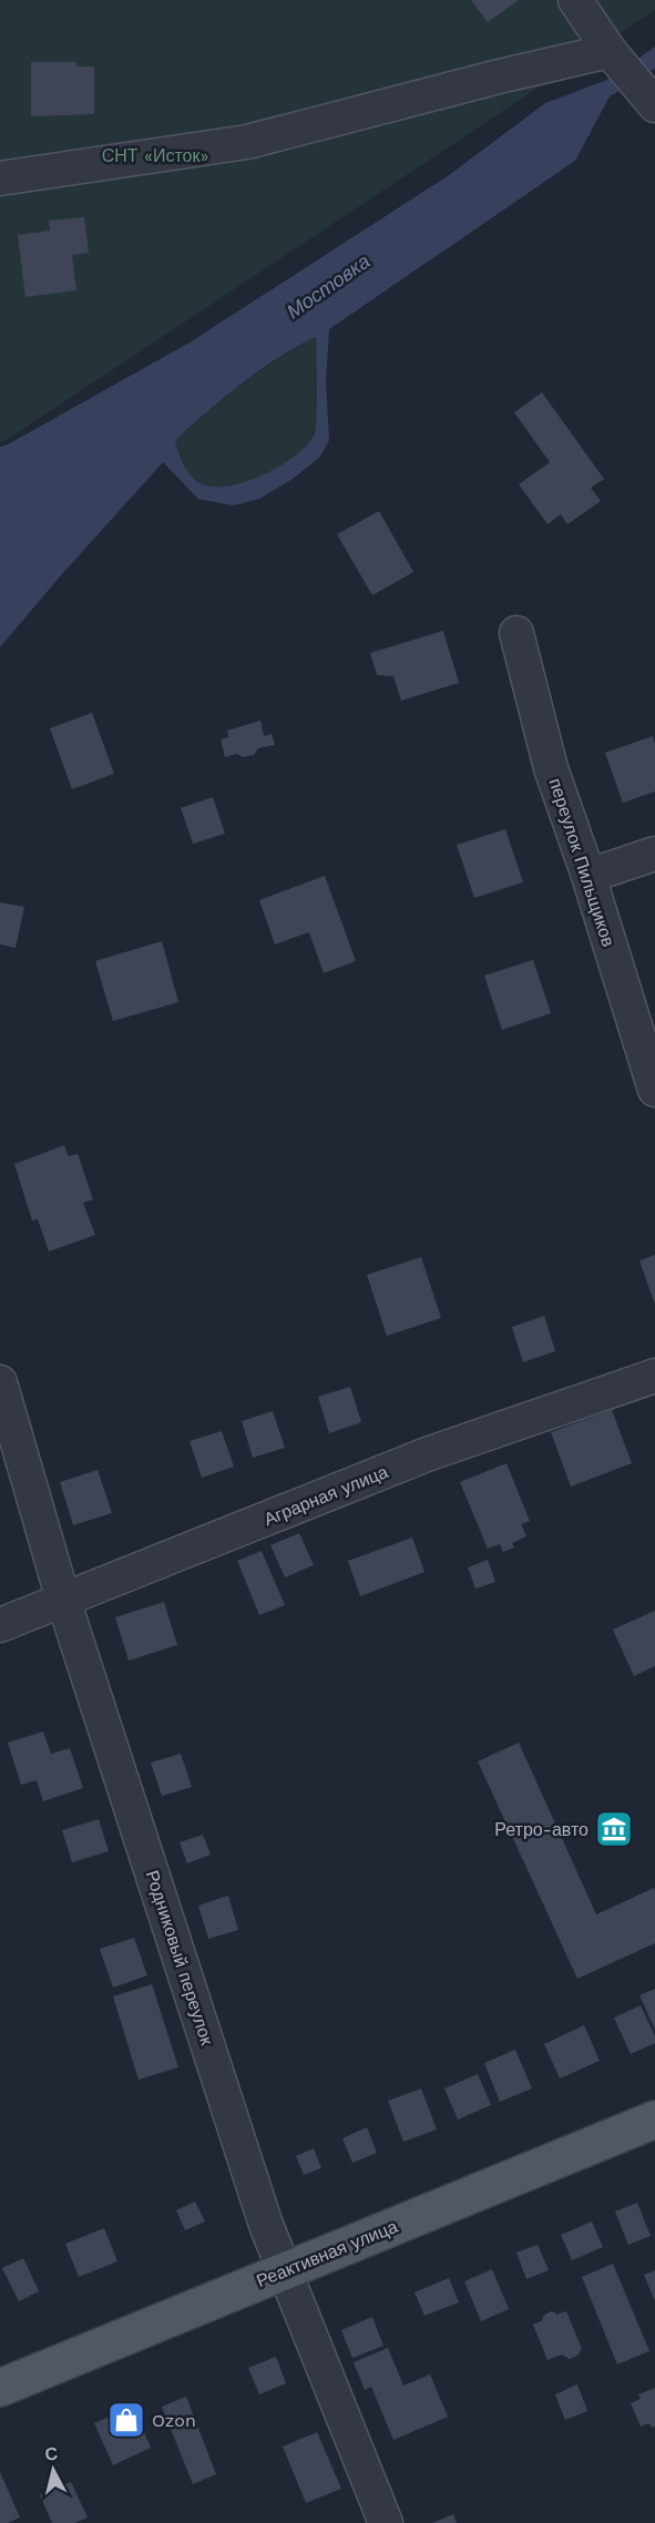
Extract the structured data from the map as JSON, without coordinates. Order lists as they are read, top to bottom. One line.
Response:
{"streets":{"main road":["Реактивная улица"],"street":["переулок Пильщиков","Аграрная улица","Родниковый переулок"]},"crossings":[["Аграрная улица","Родниковый переулок"],["Родниковый переулок","Реактивная улица"]],"water":["Мостовка"],"parks":["СНТ «Исток»"],"places":{"museum":["Ретро-авто"],"shop":["Ozon"]},"north":"top"}
